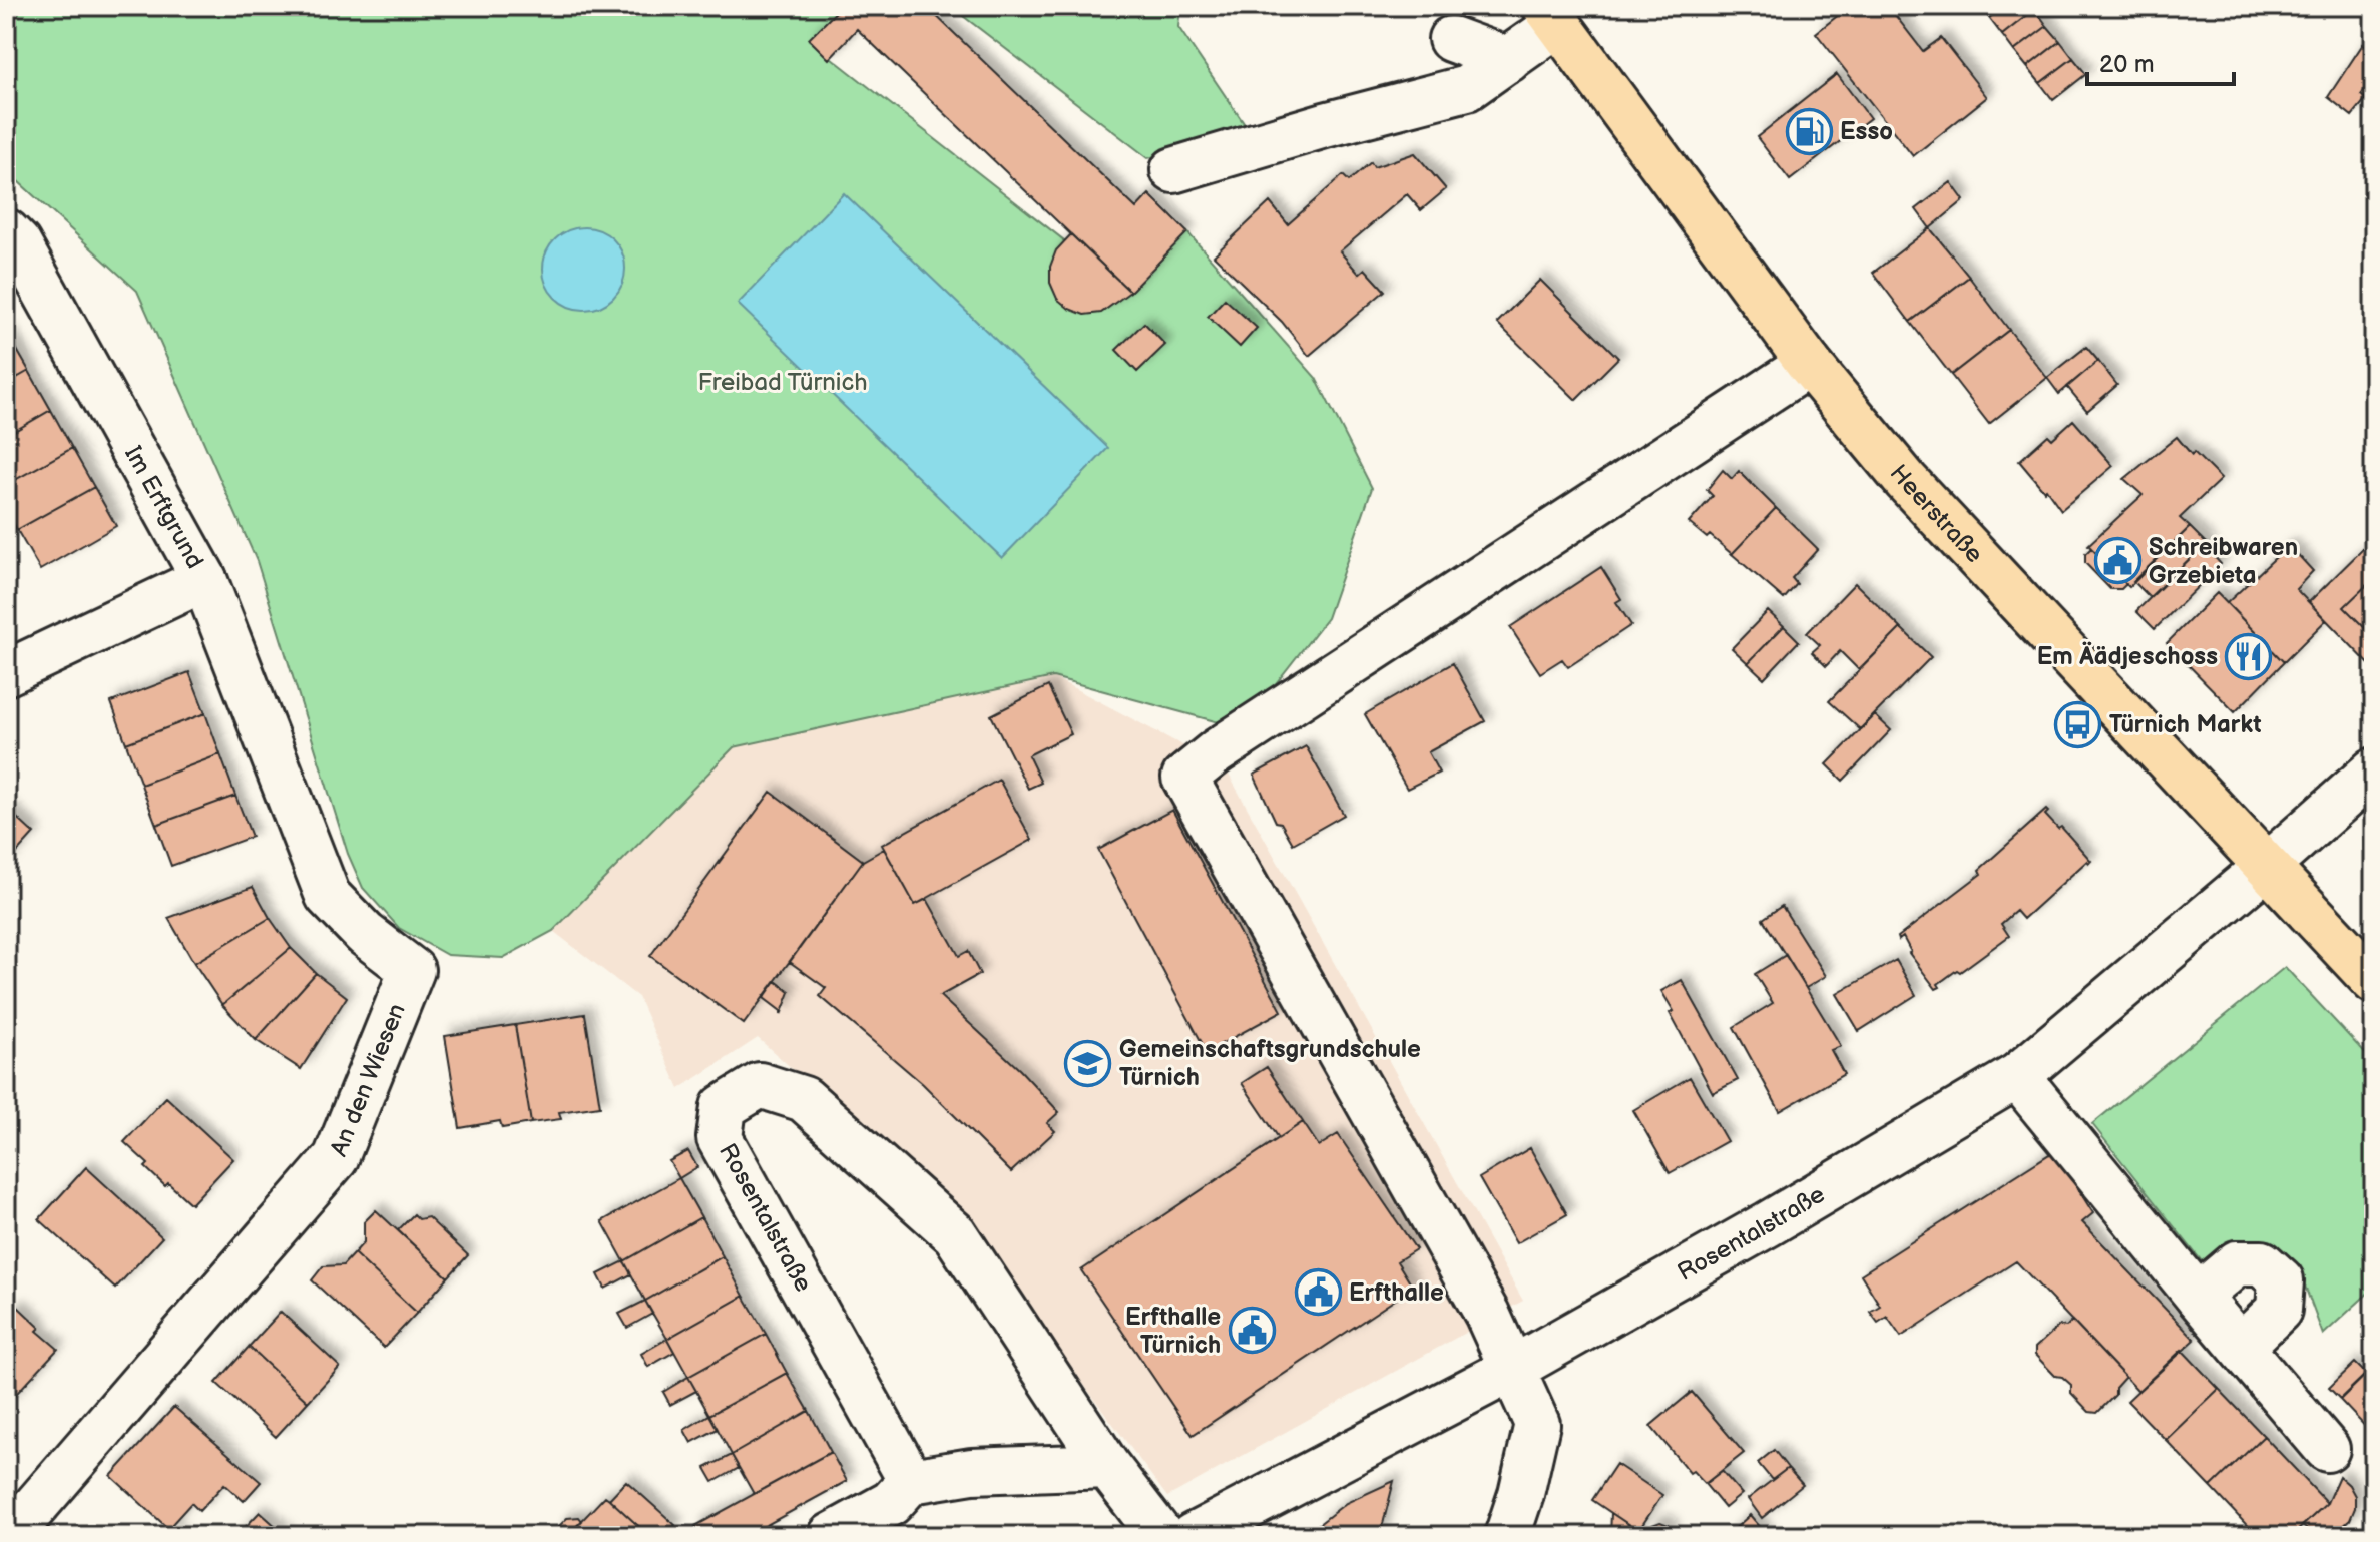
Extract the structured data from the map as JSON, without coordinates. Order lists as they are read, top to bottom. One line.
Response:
{"streets":{"main road":["Heerstraße"],"street":["Im Erftgrund","An den Wiesen","Rosentalstraße"]},"crossings":[["Im Erftgrund","An den Wiesen"],["Heerstraße","Rosentalstraße"]],"parks":["Freibad Türnich"],"places":{"fuel station":["Esso"],"public building":["Schreibwaren Grzebieta","Erfthalle","Erfthalle Türnich"],"restaurant":["Em Äädjeschoss"],"bus stop":["Türnich Markt"],"school or university":["Gemeinschaftsgrundschule Türnich"]},"scale_bar":"20 m"}
